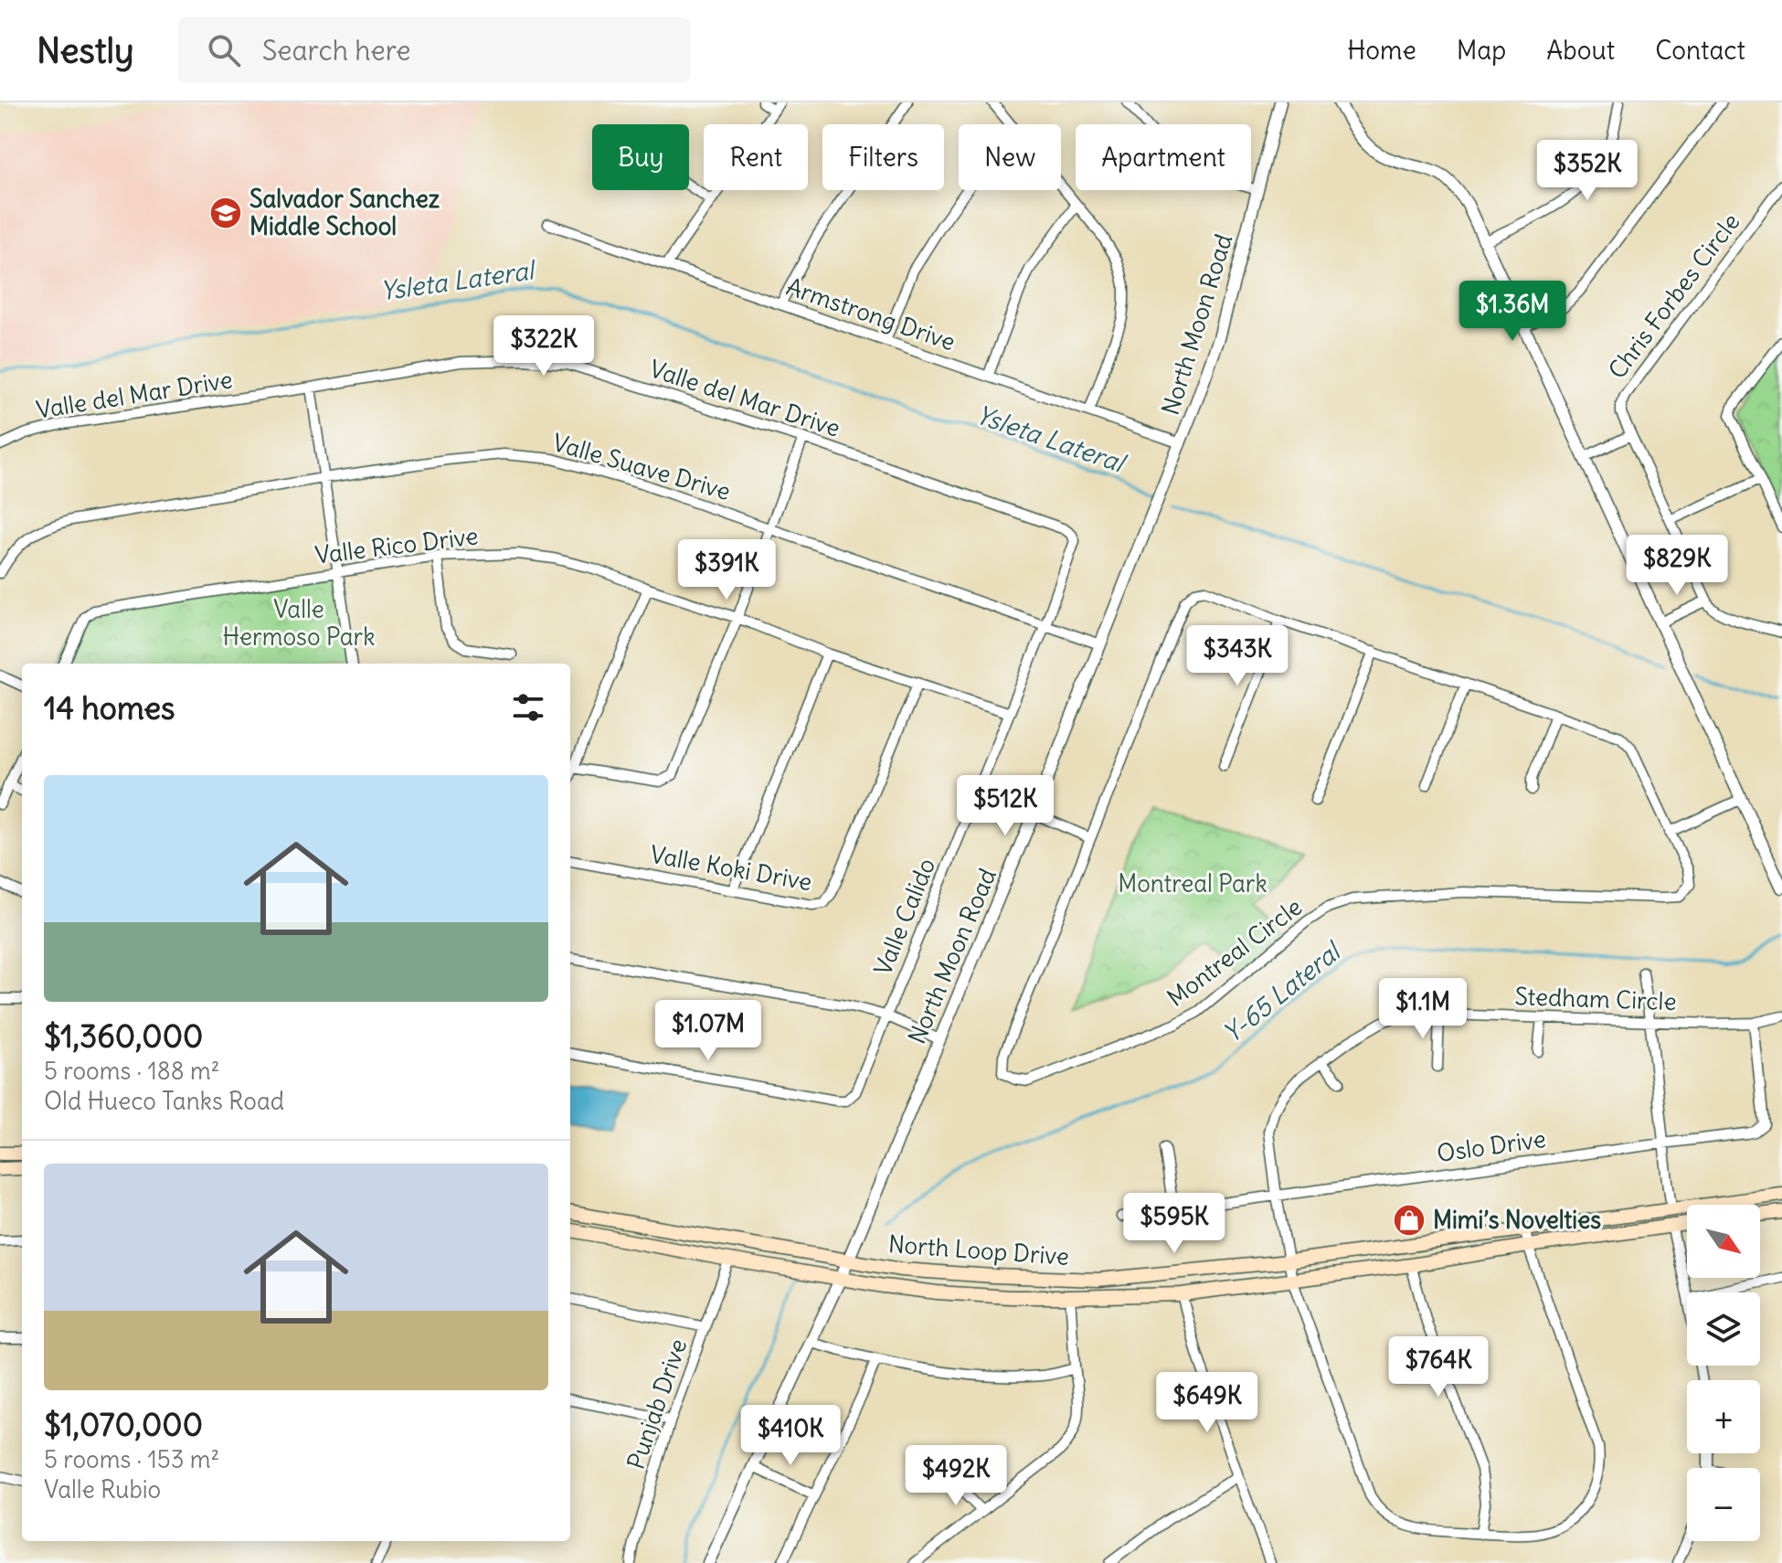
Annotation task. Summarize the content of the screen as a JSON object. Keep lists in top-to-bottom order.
{
  "streets": {
    "main road": ["North Loop Drive"],
    "street": [
      "Chris Forbes Circle",
      "Armstrong Drive",
      "North Moon Road",
      "Valle del Mar Drive",
      "Valle Suave Drive",
      "Valle Rico Drive",
      "Valle Koki Drive",
      "Valle Calido",
      "Montreal Circle",
      "Stedham Circle",
      "Oslo Drive",
      "Punjab Drive"
    ]
  },
  "crossings": [
    ["Armstrong Drive", "North Moon Road"],
    ["North Moon Road", "Valle Suave Drive"],
    ["North Moon Road", "North Loop Drive"],
    ["Valle del Mar Drive", "Valle Calido"],
    ["Valle Suave Drive", "Valle Calido"],
    ["Valle Rico Drive", "Valle Koki Drive"],
    ["Valle Rico Drive", "Valle Calido"],
    ["Stedham Circle", "Oslo Drive"],
    ["Stedham Circle", "North Loop Drive"],
    ["North Loop Drive", "Punjab Drive"]
  ],
  "water": ["Ysleta Lateral", "Y-65 Lateral"],
  "parks": ["Valle Hermoso Park", "Montreal Park"],
  "places": {
    "school or university": ["Salvador Sanchez Middle School"],
    "shop": ["Mimi’s Novelties"]
  },
  "north": "bottom right",
  "page": {
    "header": "Nestly",
    "search": "Search here",
    "nav": [
      "Home",
      "Map",
      "About",
      "Contact"
    ],
    "chip": [
      "Buy",
      "Rent",
      "Filters",
      "New",
      "Apartment"
    ],
    "price": [
      "$352K",
      "$1.36M",
      "$322K",
      "$829K",
      "$391K",
      "$343K",
      "$512K",
      "$1.1M",
      "$1.07M",
      "$595K",
      "$764K",
      "$649K",
      "$410K",
      "$492K"
    ],
    "heading": "14 homes",
    "list": [
      {
        "name": "$1,360,000",
        "note": "5 rooms · 188 m² · Old Hueco Tanks Road"
      },
      {
        "name": "$1,070,000",
        "note": "5 rooms · 153 m² · Valle Rubio"
      }
    ],
    "map_buttons": ["+", "−"]
  }
}
